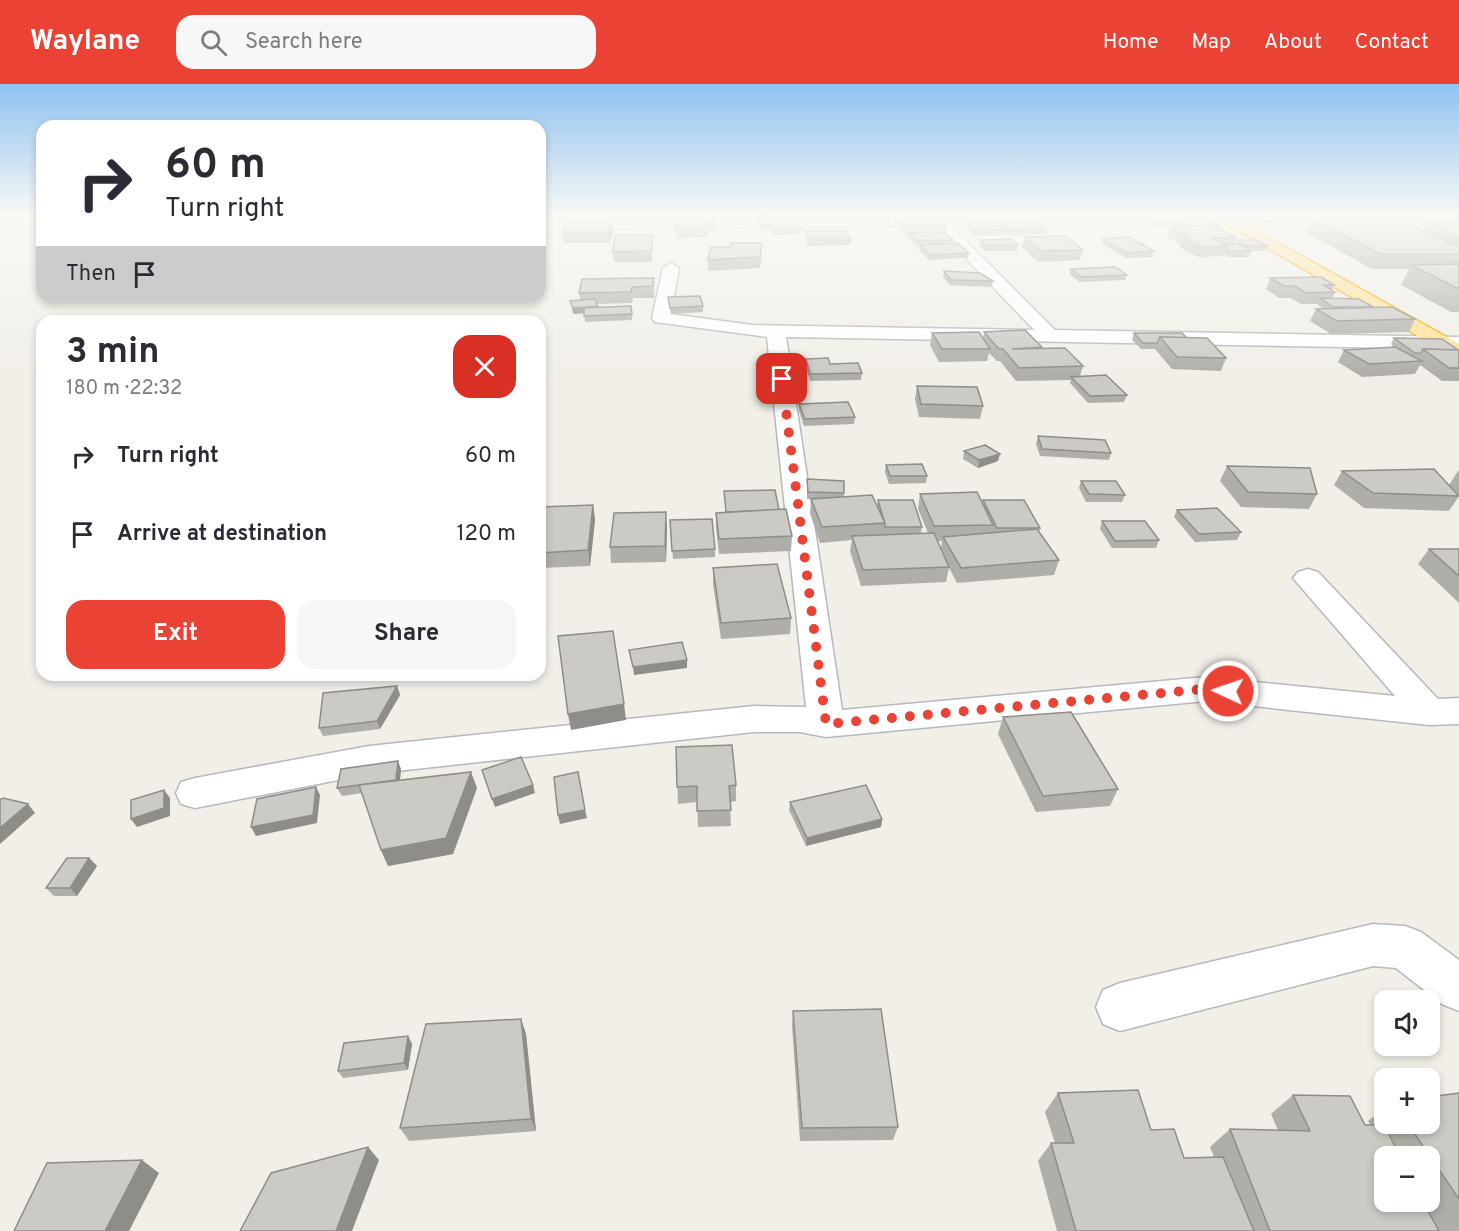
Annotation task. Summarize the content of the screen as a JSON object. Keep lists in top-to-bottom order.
{
  "page": {
    "header": "Waylane",
    "search": "Search here",
    "nav": [
      "Home",
      "Map",
      "About",
      "Contact"
    ],
    "turn": ["60 m", "Turn right"],
    "then": "Then",
    "heading": ["3 min", "180 m · 22:32"],
    "list": [
      {
        "name": "Turn right",
        "value": "60 m"
      },
      {
        "name": "Arrive at destination",
        "value": "120 m"
      }
    ],
    "buttons": ["Exit", "Share"],
    "map_buttons": ["+", "−"]
  }
}
